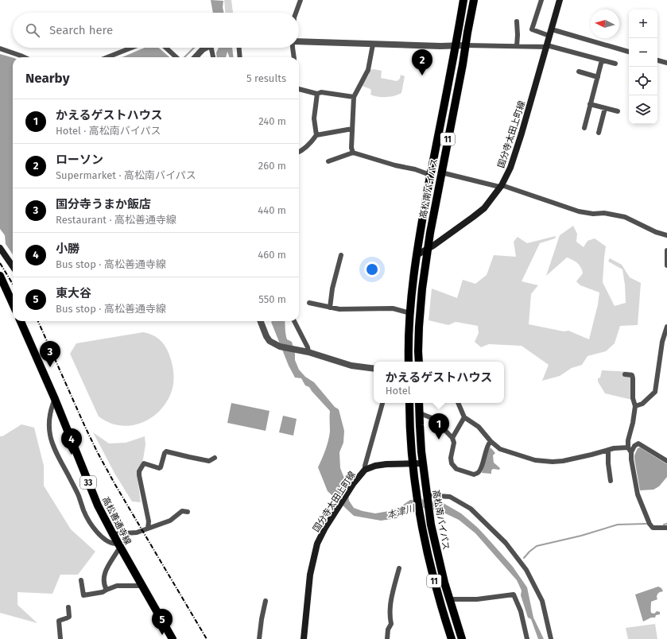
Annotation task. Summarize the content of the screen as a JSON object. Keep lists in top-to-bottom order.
{
  "streets": {
    "main road": [
      "国分寺太田上町線",
      "11",
      "高松南バイパス",
      "33",
      "高松善通寺線"
    ]
  },
  "crossings": [
    ["国分寺太田上町線", "11"],
    ["国分寺太田上町線", "高松南バイパス"]
  ],
  "water": ["本津川"],
  "north": "left",
  "page": {
    "map_buttons": ["+", "−"],
    "search": "Search here",
    "pins": [
      "2",
      "3",
      "1",
      "4",
      "5"
    ],
    "heading": ["Nearby", "5 results"],
    "list": [
      {
        "mark": "1",
        "name": "かえるゲストハウス",
        "note": "Hotel · 高松南バイパス",
        "value": "240 m"
      },
      {
        "mark": "2",
        "name": "ローソン",
        "note": "Supermarket · 高松南バイパス",
        "value": "260 m"
      },
      {
        "mark": "3",
        "name": "国分寺うまか飯店",
        "note": "Restaurant · 高松善通寺線",
        "value": "440 m"
      },
      {
        "mark": "4",
        "name": "小勝",
        "note": "Bus stop · 高松善通寺線",
        "value": "460 m"
      },
      {
        "mark": "5",
        "name": "東大谷",
        "note": "Bus stop · 高松善通寺線",
        "value": "550 m"
      }
    ],
    "popup": ["かえるゲストハウス", "Hotel"]
  }
}
